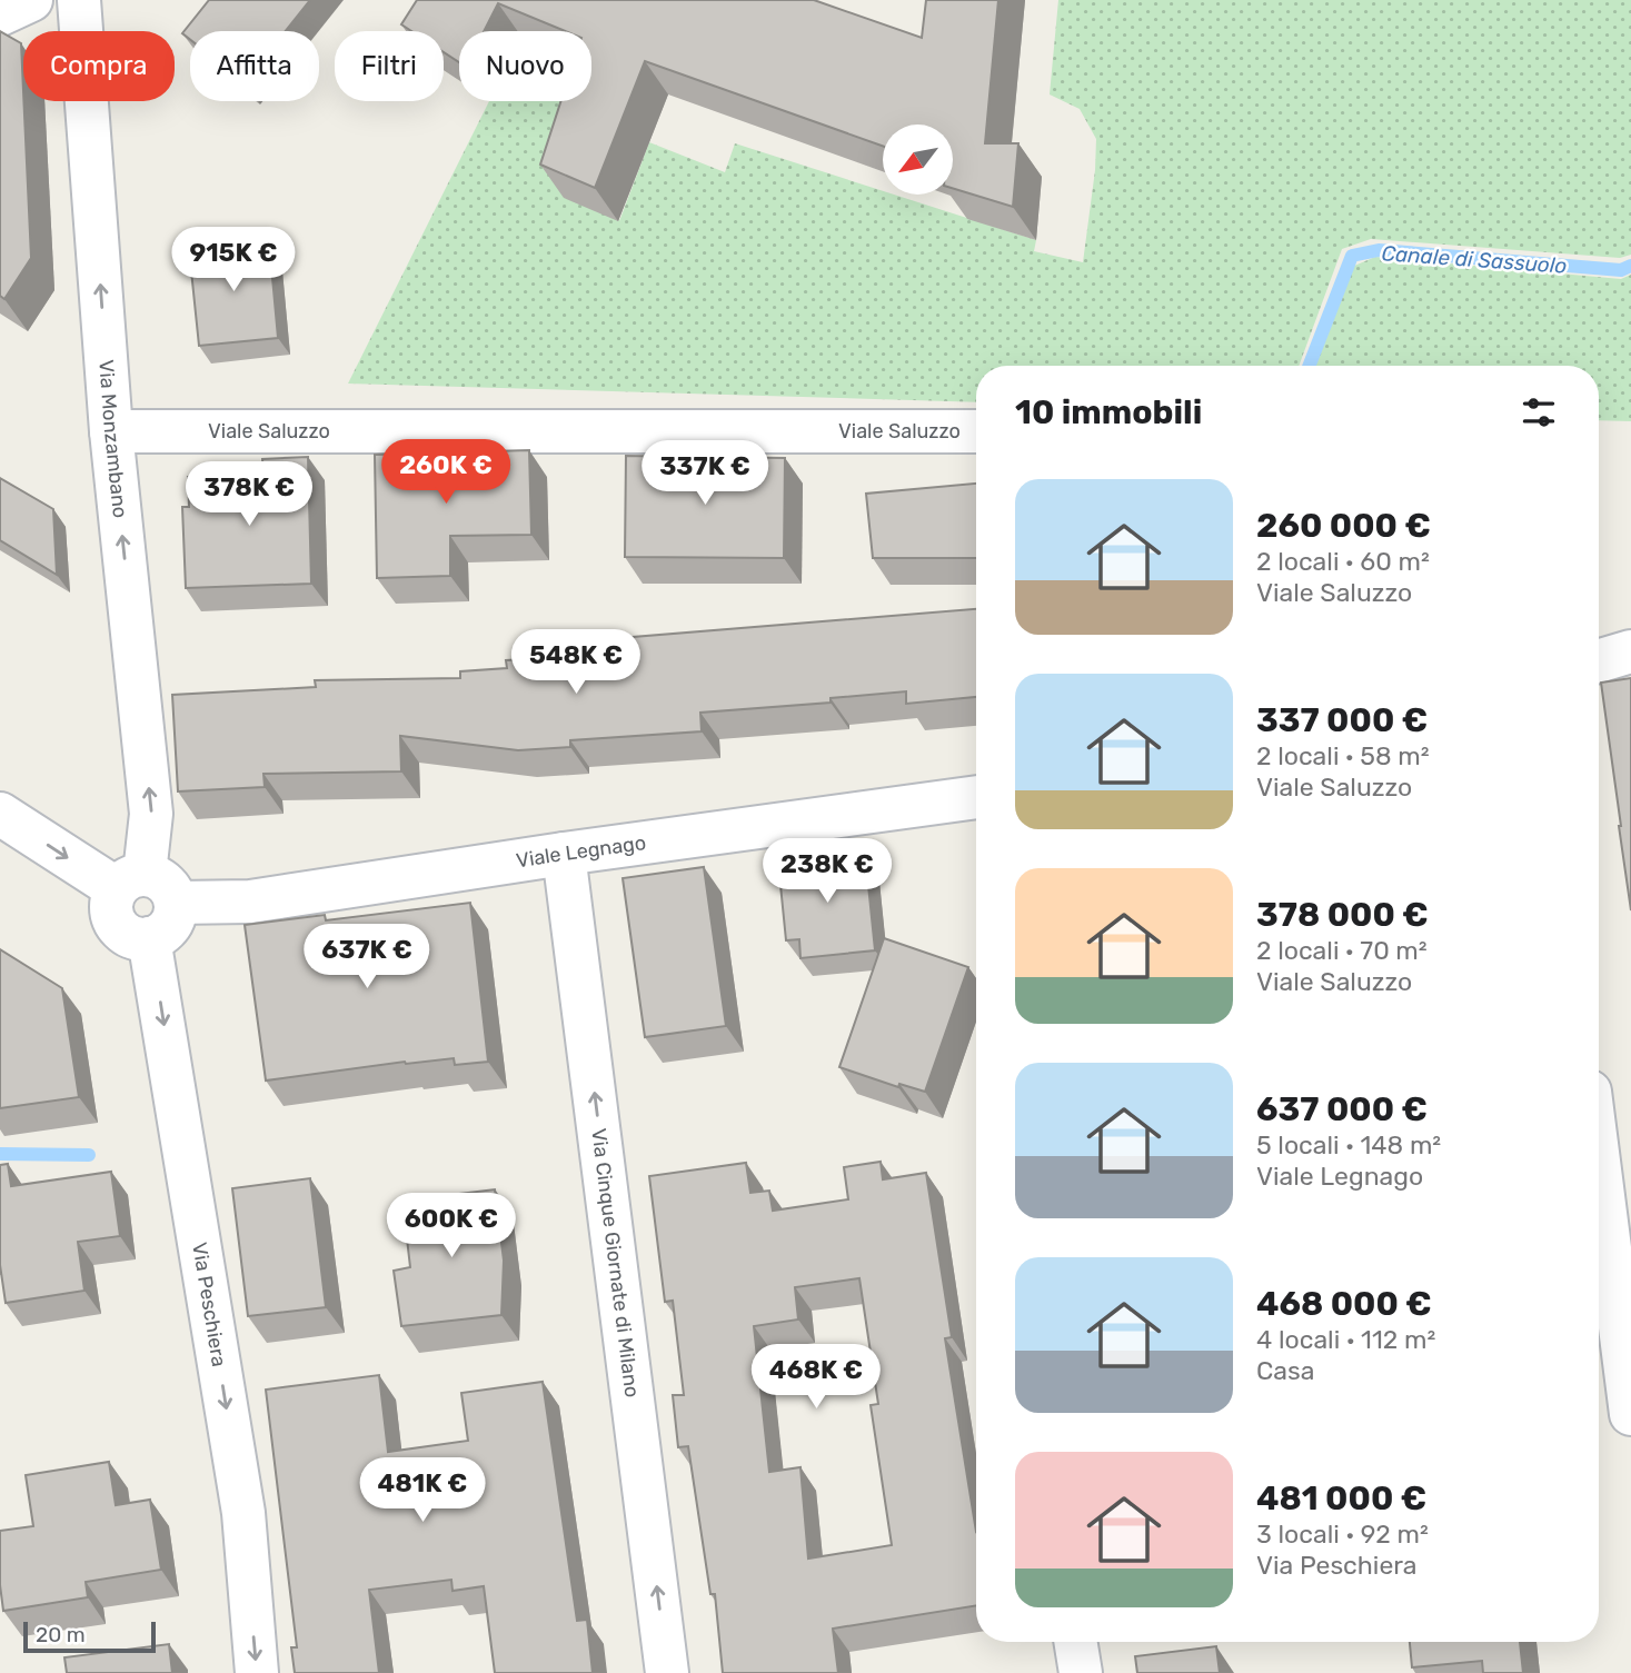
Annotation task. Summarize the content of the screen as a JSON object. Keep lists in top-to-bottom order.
{
  "streets": {
    "street": [
      "Viale Saluzzo",
      "Via Monzambano",
      "Viale Legnago",
      "Via Cinque Giornate di Milano",
      "Via Peschiera"
    ]
  },
  "crossings": [
    ["Viale Saluzzo", "Via Monzambano"],
    ["Via Monzambano", "Viale Legnago"],
    ["Via Monzambano", "Via Peschiera"],
    ["Viale Legnago", "Via Cinque Giornate di Milano"],
    ["Viale Legnago", "Via Peschiera"]
  ],
  "one_way": ["Via Monzambano", "Via Cinque Giornate di Milano", "Via Peschiera"],
  "water": ["Canale di Sassuolo"],
  "scale_bar": "20 m",
  "north": "bottom left",
  "page": {
    "chip": [
      "Compra",
      "Affitta",
      "Filtri",
      "Nuovo"
    ],
    "price": [
      "915K €",
      "260K €",
      "337K €",
      "378K €",
      "548K €",
      "238K €",
      "637K €",
      "600K €",
      "468K €",
      "481K €"
    ],
    "heading": "10 immobili",
    "list": [
      {
        "name": "260 000 €",
        "note": "2 locali · 60 m² · Viale Saluzzo"
      },
      {
        "name": "337 000 €",
        "note": "2 locali · 58 m² · Viale Saluzzo"
      },
      {
        "name": "378 000 €",
        "note": "2 locali · 70 m² · Viale Saluzzo"
      },
      {
        "name": "637 000 €",
        "note": "5 locali · 148 m² · Viale Legnago"
      },
      {
        "name": "468 000 €",
        "note": "4 locali · 112 m² · Casa"
      },
      {
        "name": "481 000 €",
        "note": "3 locali · 92 m² · Via Peschiera"
      }
    ],
    "scale": "20 m"
  }
}
